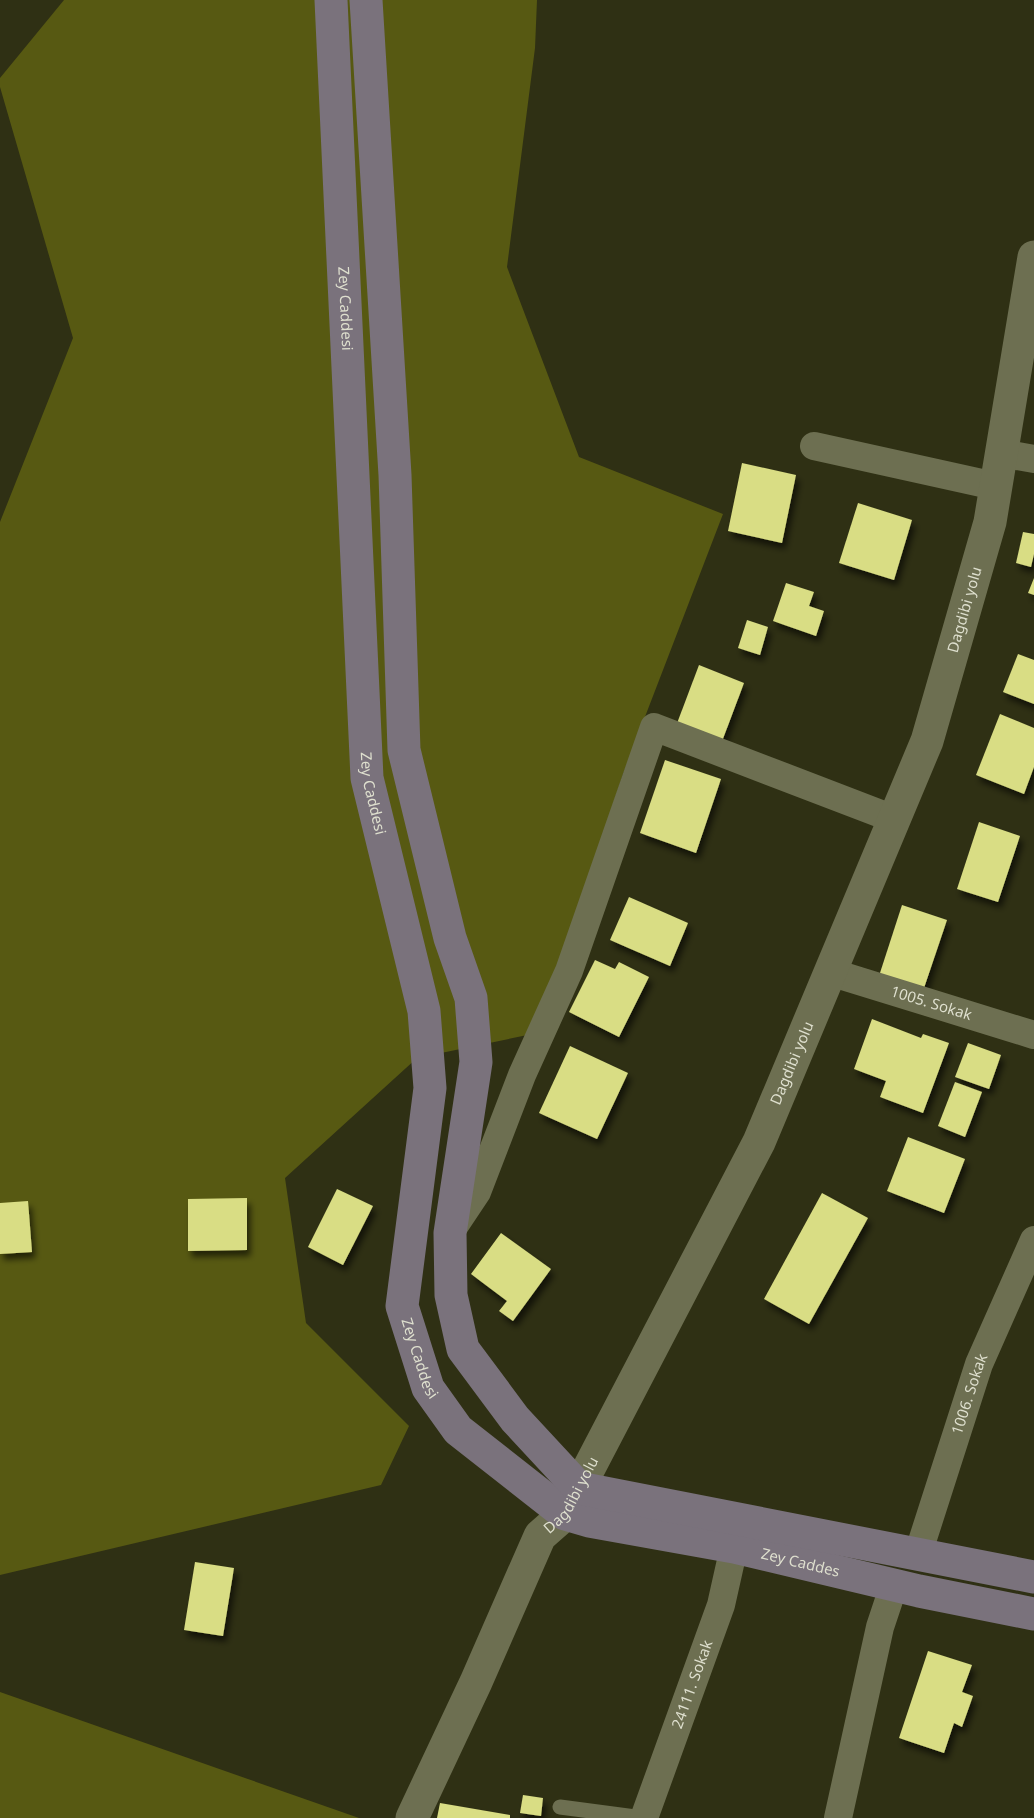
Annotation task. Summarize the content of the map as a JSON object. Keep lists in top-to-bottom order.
{
  "streets": {
    "main road": ["Zey Caddesi", "Zey Caddes"],
    "street": [
      "Dagdibi yolu",
      "1005. Sokak",
      "1006. Sokak",
      "24111. Sokak"
    ]
  },
  "crossings": [
    ["Zey Caddesi", "Dagdibi yolu"],
    ["Zey Caddesi", "Zey Caddes"],
    ["Dagdibi yolu", "1005. Sokak"],
    ["Dagdibi yolu", "Zey Caddes"],
    ["1006. Sokak", "Zey Caddes"],
    ["Zey Caddes", "24111. Sokak"]
  ]
}
